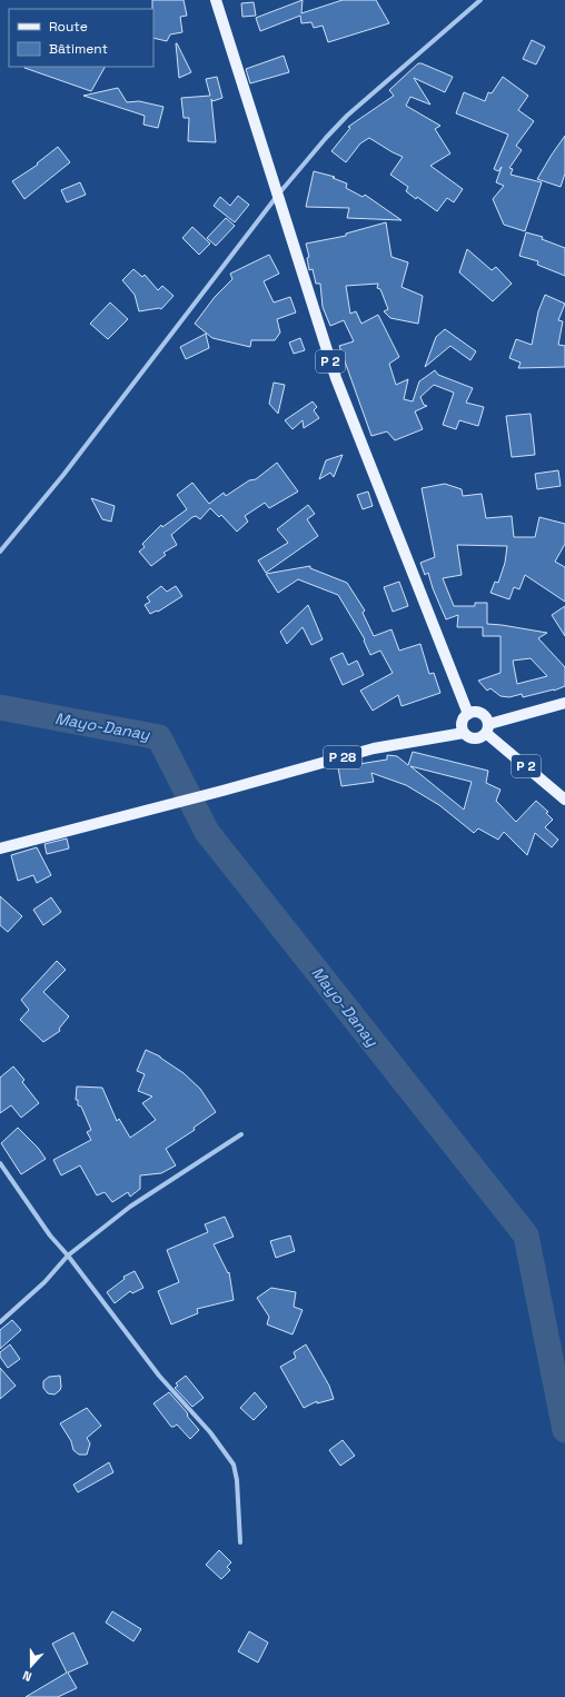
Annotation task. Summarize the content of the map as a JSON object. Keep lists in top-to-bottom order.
{
  "streets": {
    "main road": ["P 2", "P 28"]
  },
  "crossings": [
    ["P 2", "P 28"]
  ],
  "water": ["Mayo-Danay"],
  "legend": ["Route", "Bâtiment"],
  "north": "bottom"
}
